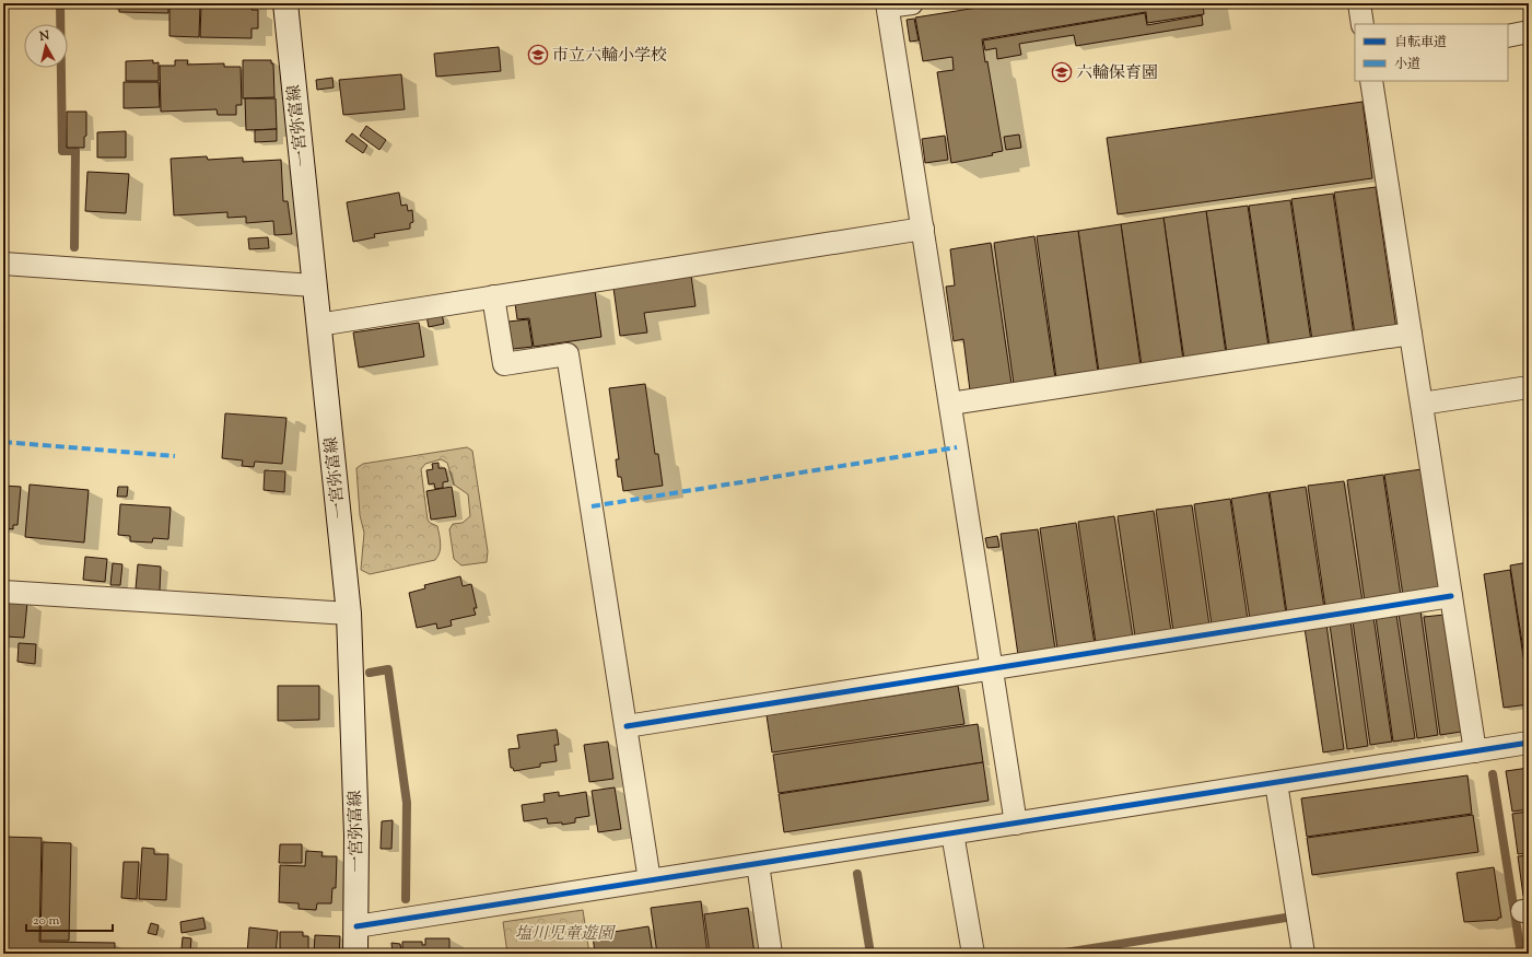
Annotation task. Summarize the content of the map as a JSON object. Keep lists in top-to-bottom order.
{
  "streets": {
    "main road": ["一宮弥富線"]
  },
  "parks": ["塩川児童遊園"],
  "places": {
    "school or university": ["市立六輪小学校", "六輪保育園"]
  },
  "legend": ["自転車道", "小道"],
  "scale_bar": "20 m",
  "north": "top"
}
